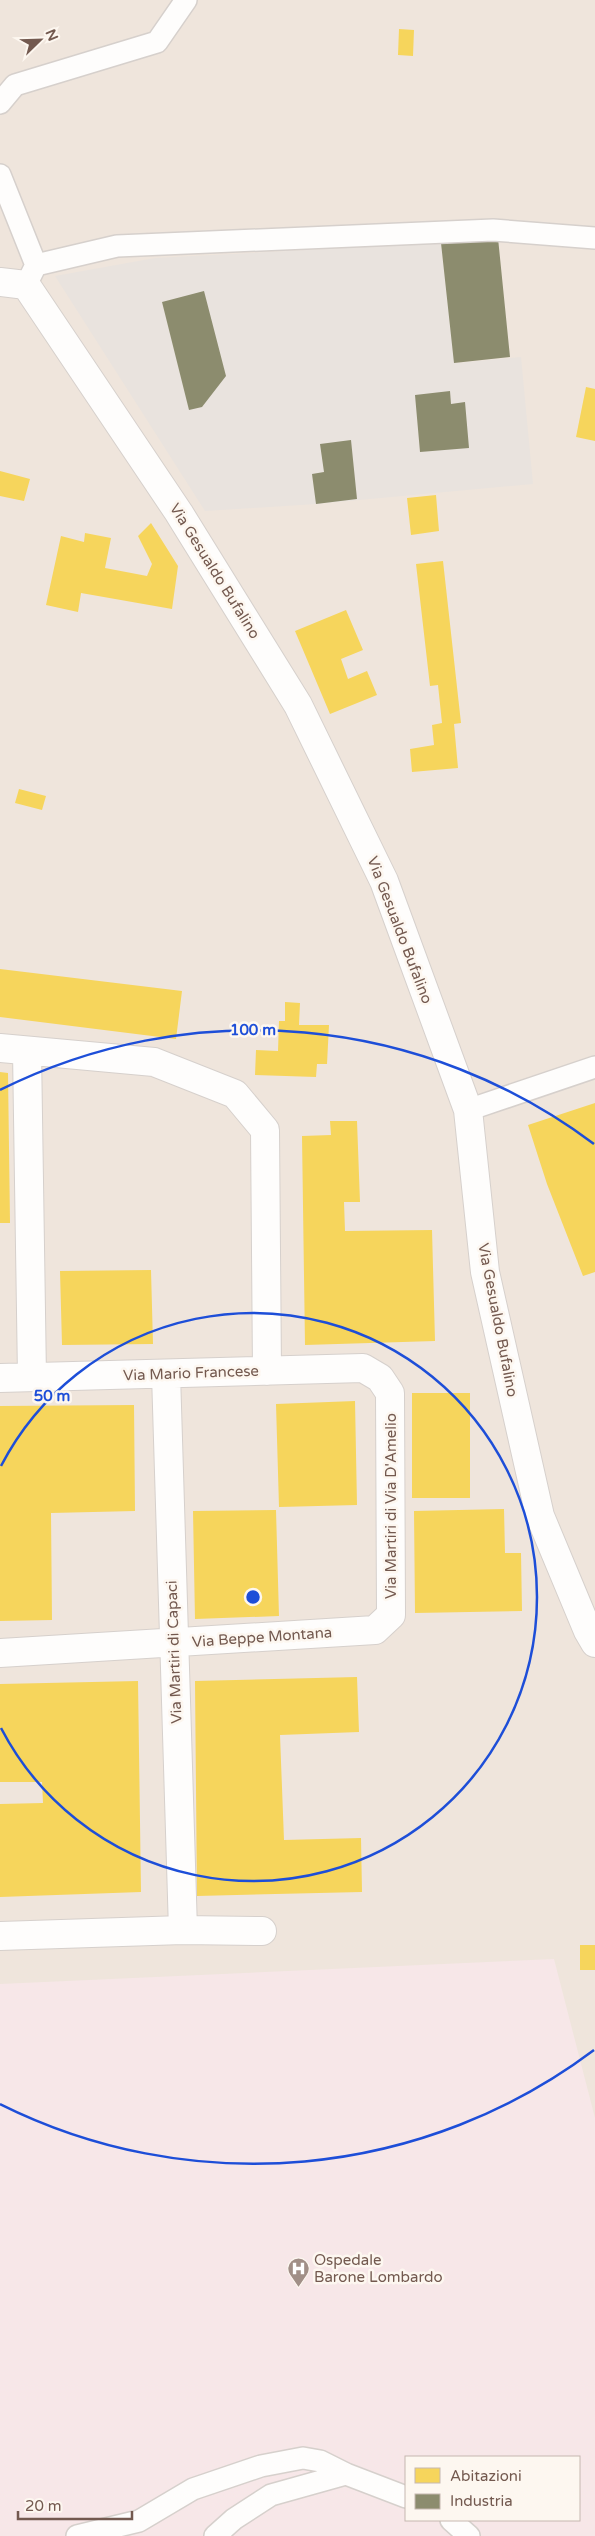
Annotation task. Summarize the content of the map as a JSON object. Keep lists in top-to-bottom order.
{
  "streets": {
    "street": [
      "Via Gesualdo Bufalino",
      "Via Mario Francese",
      "Via Martiri di Via D'Amelio",
      "Via Beppe Montana",
      "Via Martiri di Capaci"
    ]
  },
  "crossings": [
    ["Via Mario Francese", "Via Martiri di Via D'Amelio"],
    ["Via Mario Francese", "Via Martiri di Capaci"],
    ["Via Martiri di Via D'Amelio", "Via Beppe Montana"],
    ["Via Beppe Montana", "Via Martiri di Capaci"]
  ],
  "places": {
    "hospital": ["Ospedale Barone Lombardo"]
  },
  "legend": ["Abitazioni", "Industria"],
  "scale_bar": "20 m",
  "north": "top right",
  "rings": ["100 m", "50 m"]
}
